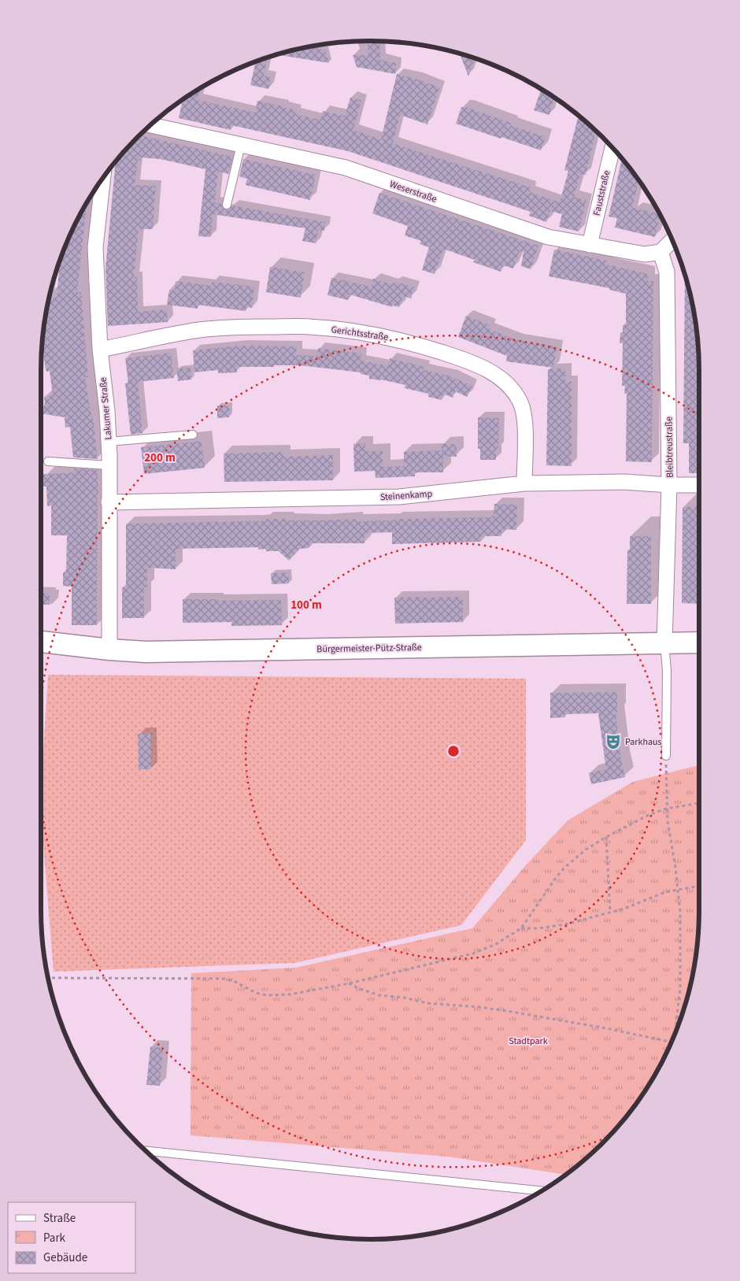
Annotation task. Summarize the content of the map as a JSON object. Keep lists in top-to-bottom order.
{
  "streets": {
    "main road": ["Bürgermeister-Pütz-Straße"],
    "street": [
      "Weserstraße",
      "Fauststraße",
      "Gerichtsstraße",
      "Lakumer Straße",
      "Bleibtreustraße",
      "Steinenkamp"
    ]
  },
  "crossings": [
    ["Weserstraße", "Fauststraße"],
    ["Weserstraße", "Bleibtreustraße"],
    ["Gerichtsstraße", "Lakumer Straße"],
    ["Gerichtsstraße", "Steinenkamp"],
    ["Lakumer Straße", "Steinenkamp"],
    ["Lakumer Straße", "Bürgermeister-Pütz-Straße"],
    ["Bleibtreustraße", "Steinenkamp"],
    ["Bleibtreustraße", "Bürgermeister-Pütz-Straße"]
  ],
  "parks": ["Stadtpark"],
  "places": {
    "theatre": ["Parkhaus"]
  },
  "legend": ["Straße", "Park", "Gebäude"],
  "rings": ["200 m", "100 m"]
}
